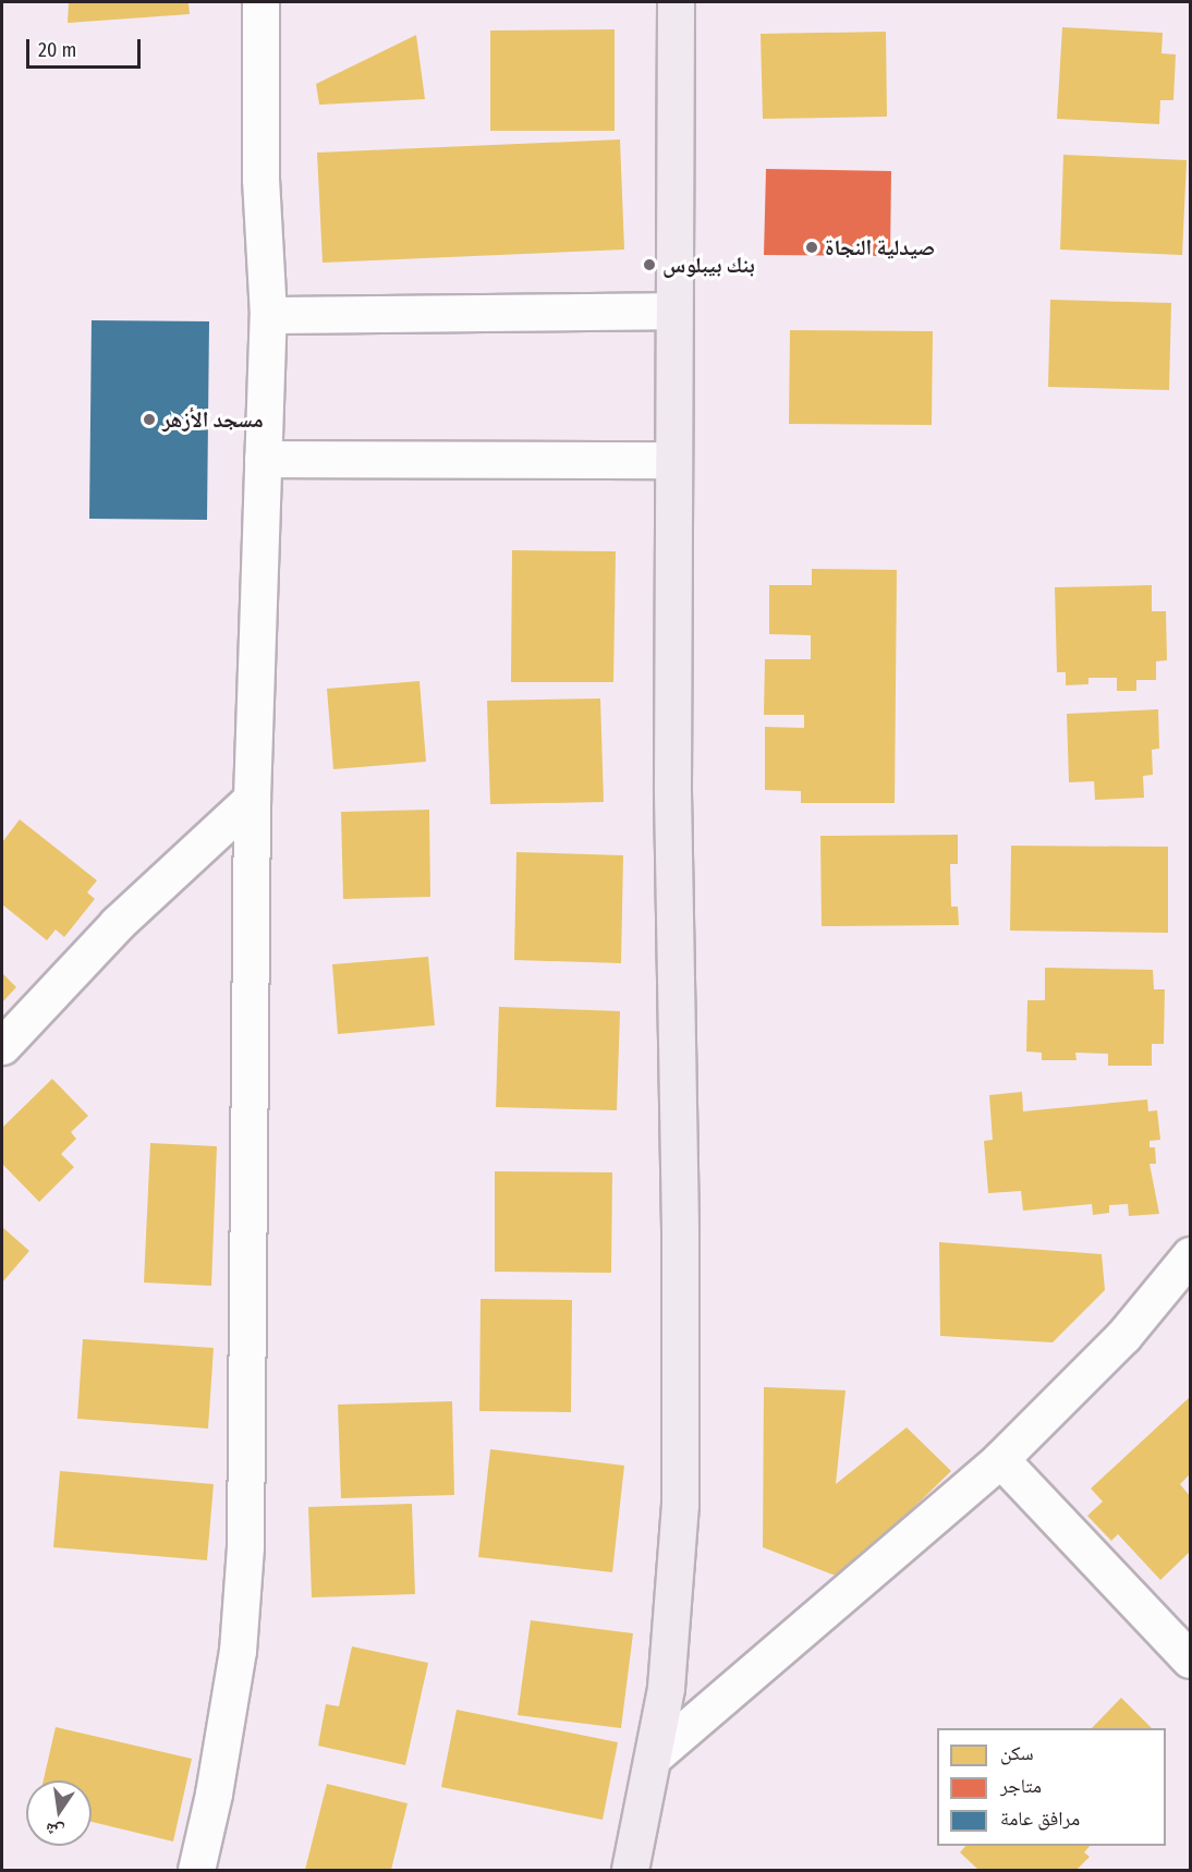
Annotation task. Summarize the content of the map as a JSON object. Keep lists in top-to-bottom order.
{
  "places": ["صيدلية النجاة", "بنك بيبلوس", "مسجد الأزهر"],
  "legend": ["سكن", "متاجر", "مرافق عامة"],
  "scale_bar": "20 m",
  "north": "bottom"
}
